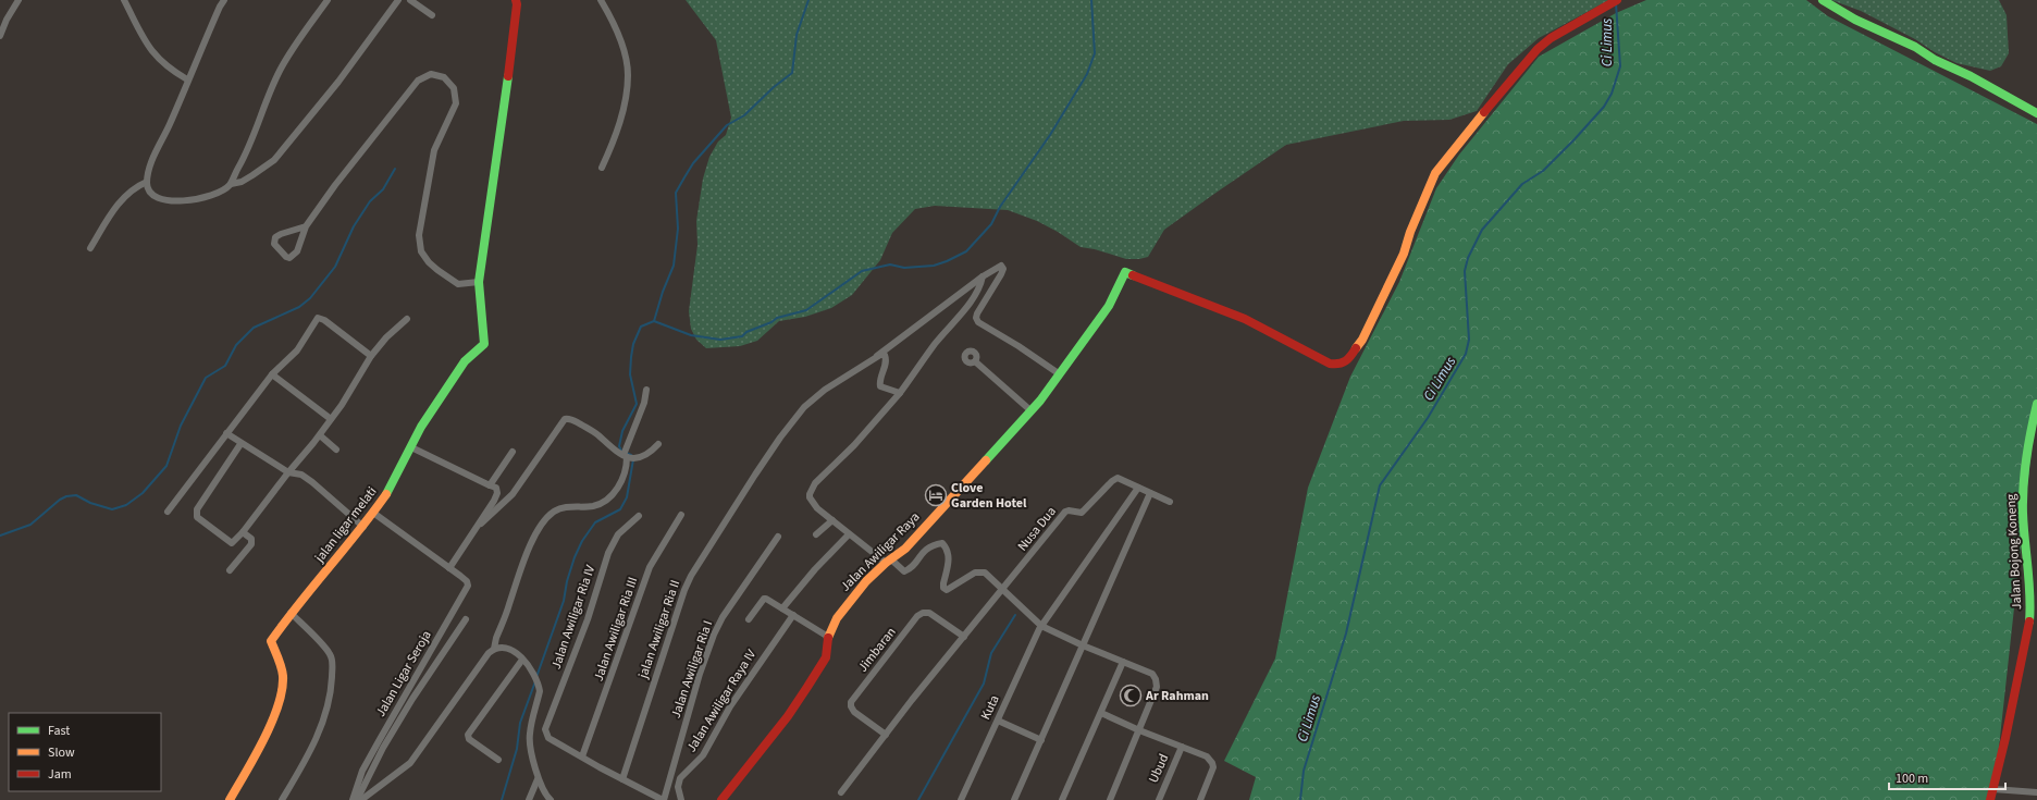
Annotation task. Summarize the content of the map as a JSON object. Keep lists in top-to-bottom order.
{
  "streets": {
    "street": [
      "jalan ligar melati",
      "Nusa Dua",
      "Jalan Awiligar Raya",
      "Jalan Bojong Koneng",
      "Jalan Awiligar Ria IV",
      "Jalan Awiligar Ria III",
      "jalan Awiligar Ria II",
      "Jimbaran",
      "Jalan Awiligar Ria I",
      "Jalan Ligar Seroja",
      "Jalan Awiligar Raya IV",
      "Kuta",
      "Ubud"
    ]
  },
  "crossings": [
    ["Jalan Awiligar Raya", "jalan Awiligar Ria II"],
    ["Jalan Awiligar Ria IV", "Jalan Awiligar Ria III"]
  ],
  "water": ["Ci Limus"],
  "places": {
    "hotel": ["Clove Garden Hotel"],
    "mosque": ["Ar Rahman"]
  },
  "legend": ["Fast", "Slow", "Jam"],
  "scale_bar": "100 m"
}
